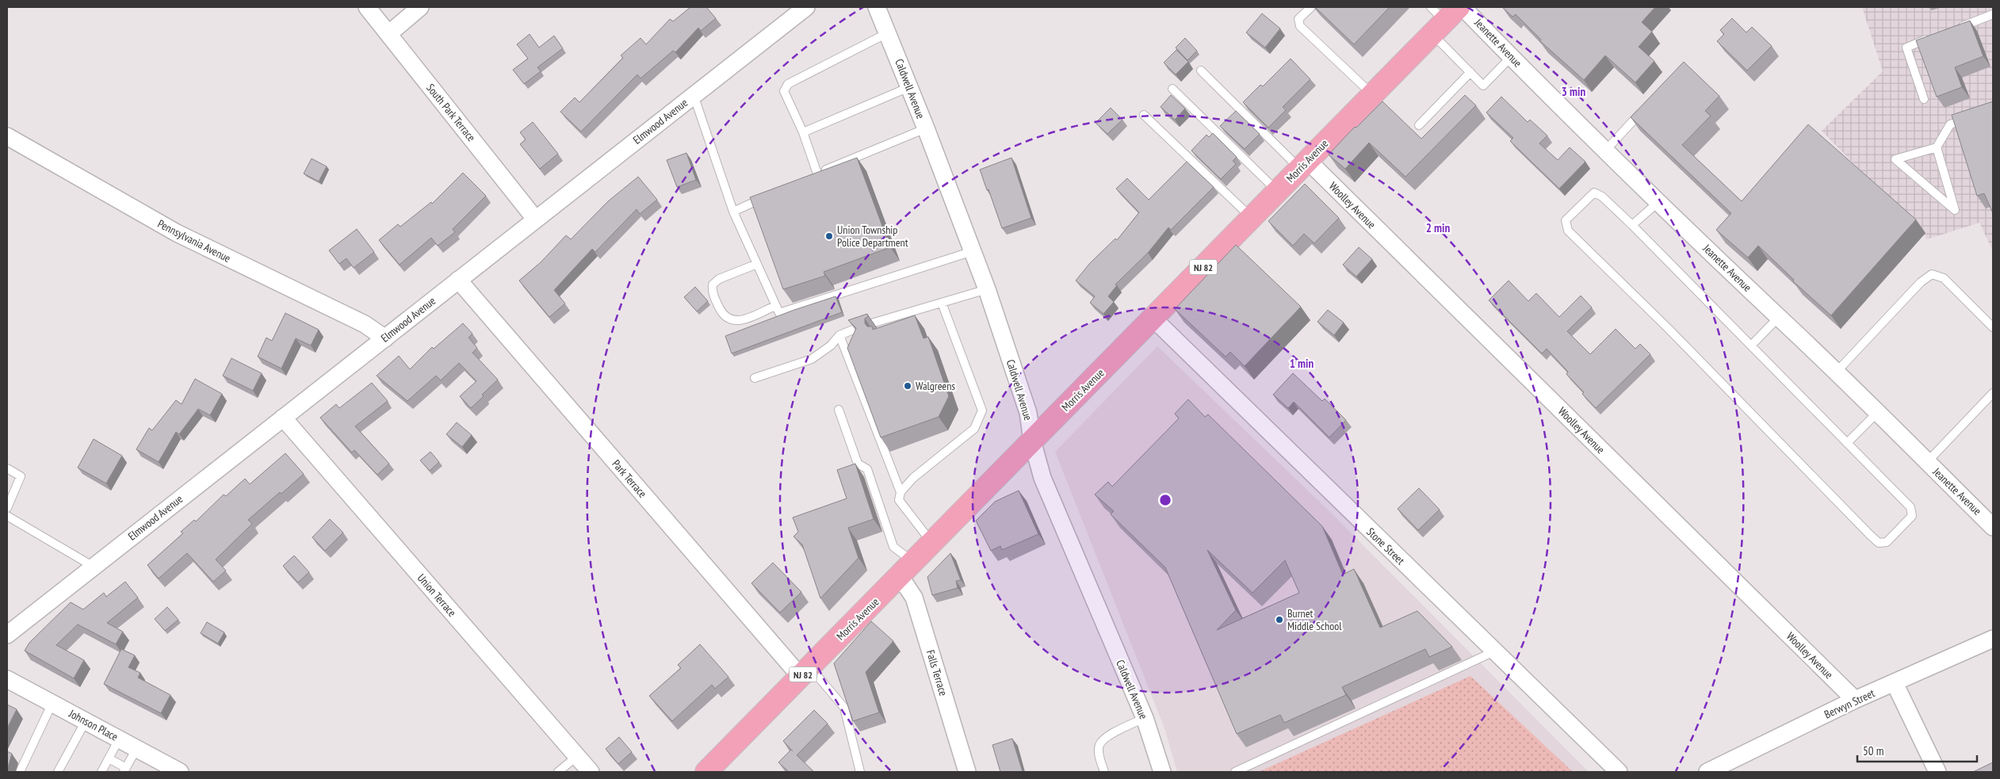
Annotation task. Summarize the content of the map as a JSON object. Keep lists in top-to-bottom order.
{
  "streets": {
    "main road": ["Morris Avenue", "NJ 82"],
    "street": [
      "Jeanette Avenue",
      "Caldwell Avenue",
      "South Park Terrace",
      "Elmwood Avenue",
      "Woolley Avenue",
      "Pennsylvania Avenue",
      "Park Terrace",
      "Stone Street",
      "Union Terrace",
      "Falls Terrace",
      "Berwyn Street",
      "Johnson Place"
    ]
  },
  "crossings": [
    ["Caldwell Avenue", "Morris Avenue"],
    ["South Park Terrace", "Elmwood Avenue"],
    ["Elmwood Avenue", "Pennsylvania Avenue"],
    ["Elmwood Avenue", "Park Terrace"],
    ["Elmwood Avenue", "Union Terrace"],
    ["Morris Avenue", "Woolley Avenue"],
    ["Morris Avenue", "Park Terrace"],
    ["Morris Avenue", "Stone Street"],
    ["Morris Avenue", "Falls Terrace"],
    ["Woolley Avenue", "Berwyn Street"]
  ],
  "places": ["Union Township Police Department", "Walgreens", "Burnet Middle School"],
  "scale_bar": "50 m",
  "rings": ["3 min", "2 min", "1 min"]
}
